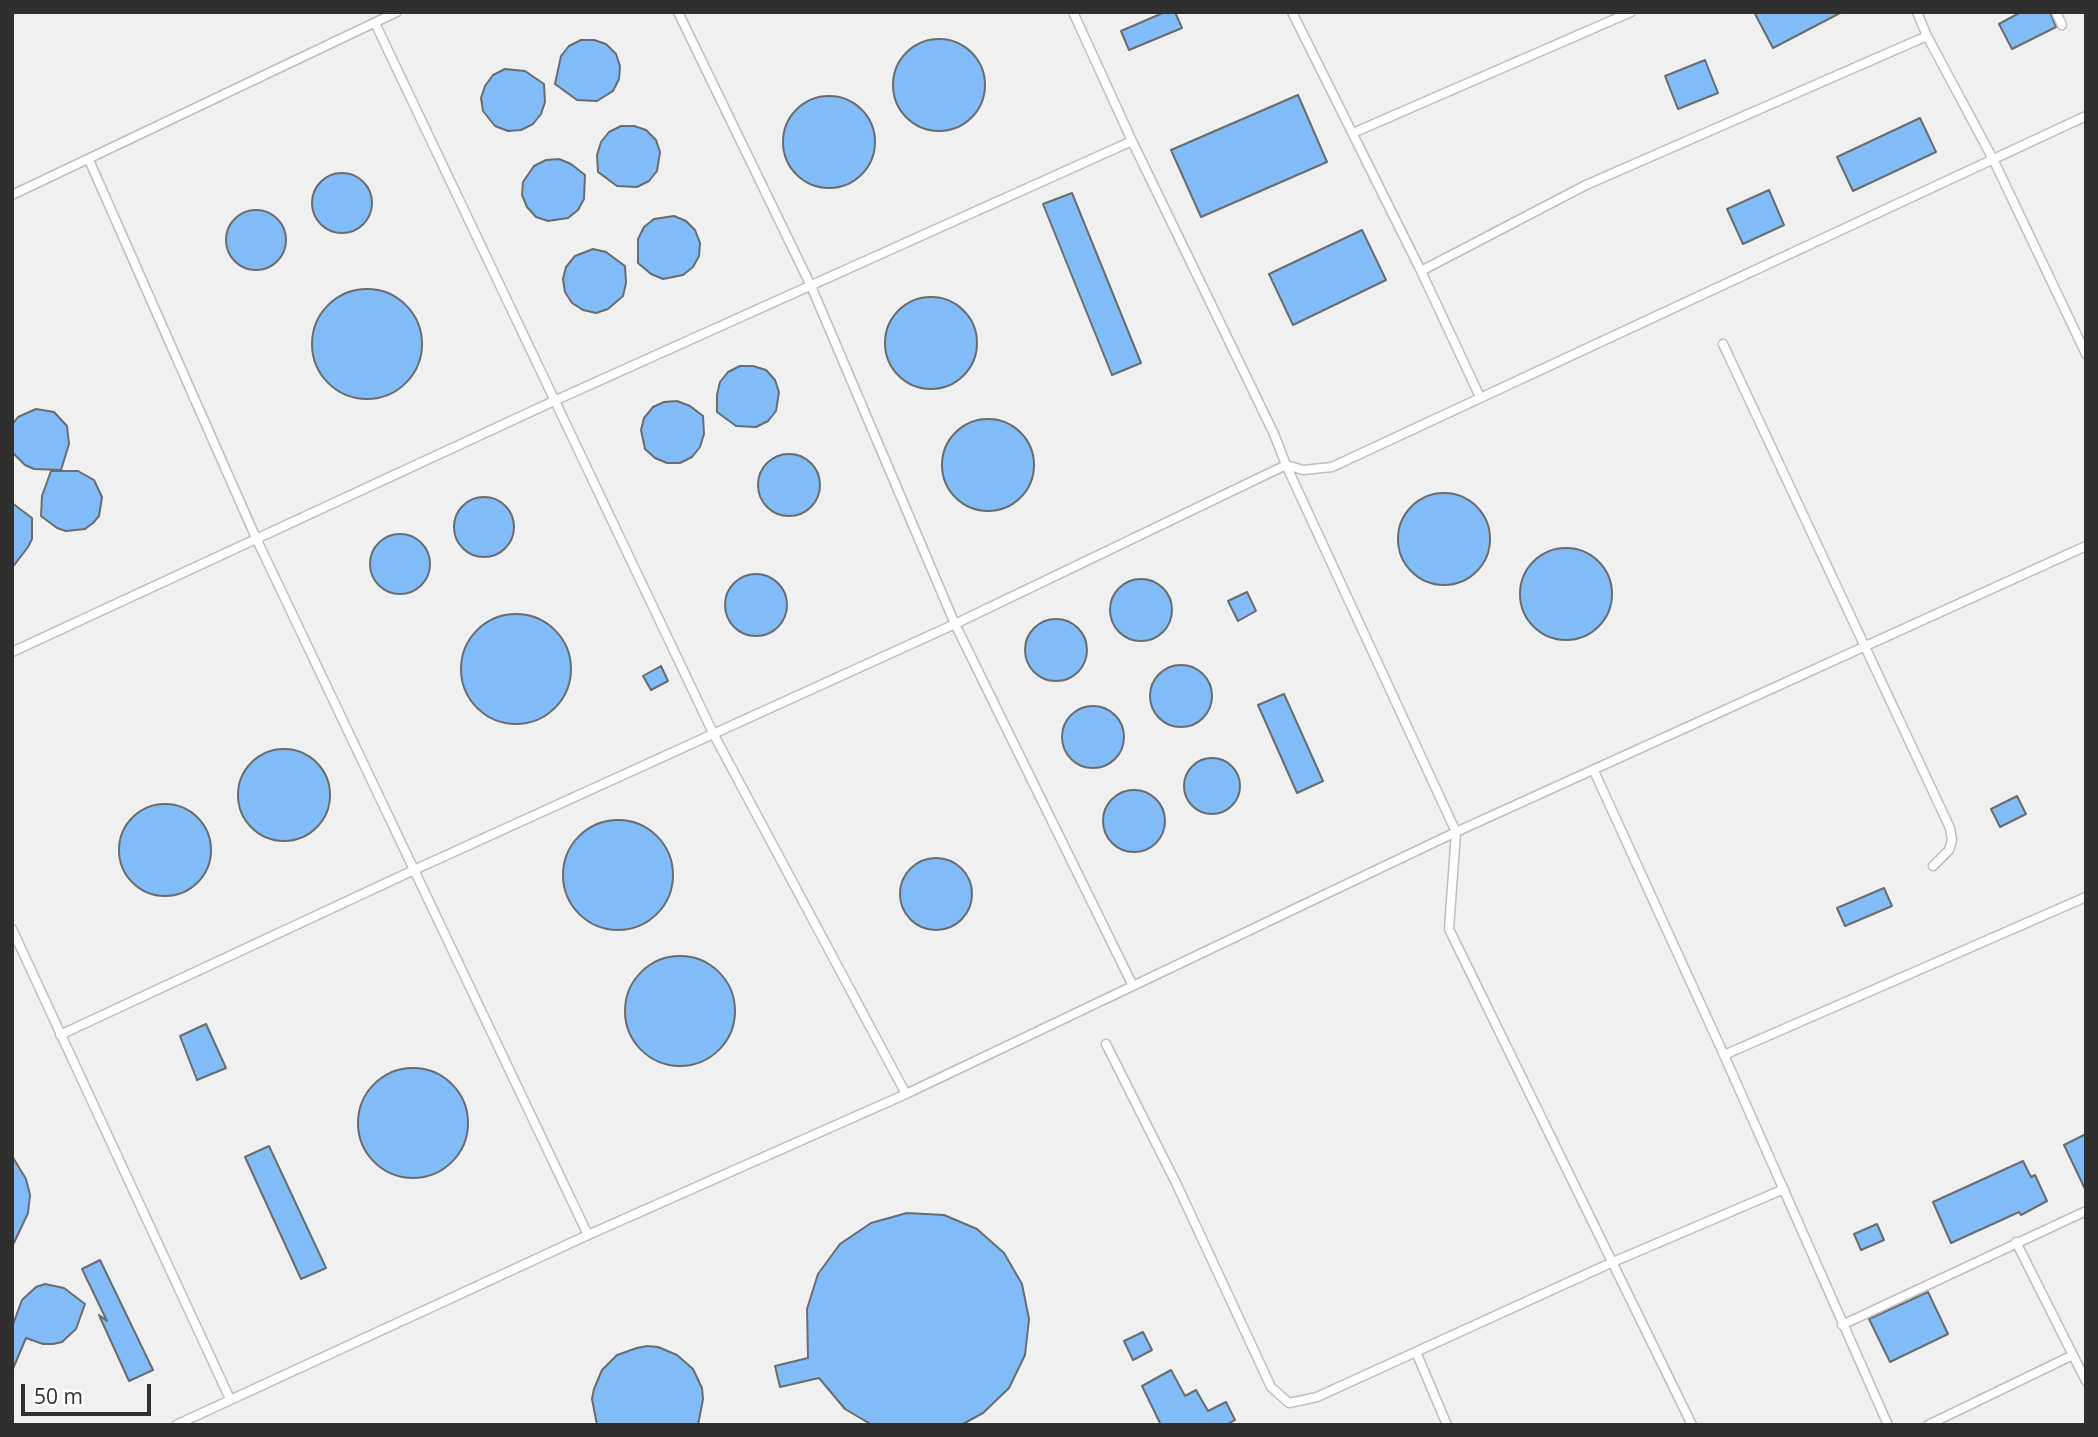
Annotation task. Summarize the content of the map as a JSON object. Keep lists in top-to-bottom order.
{
  "scale_bar": "50 m"
}
